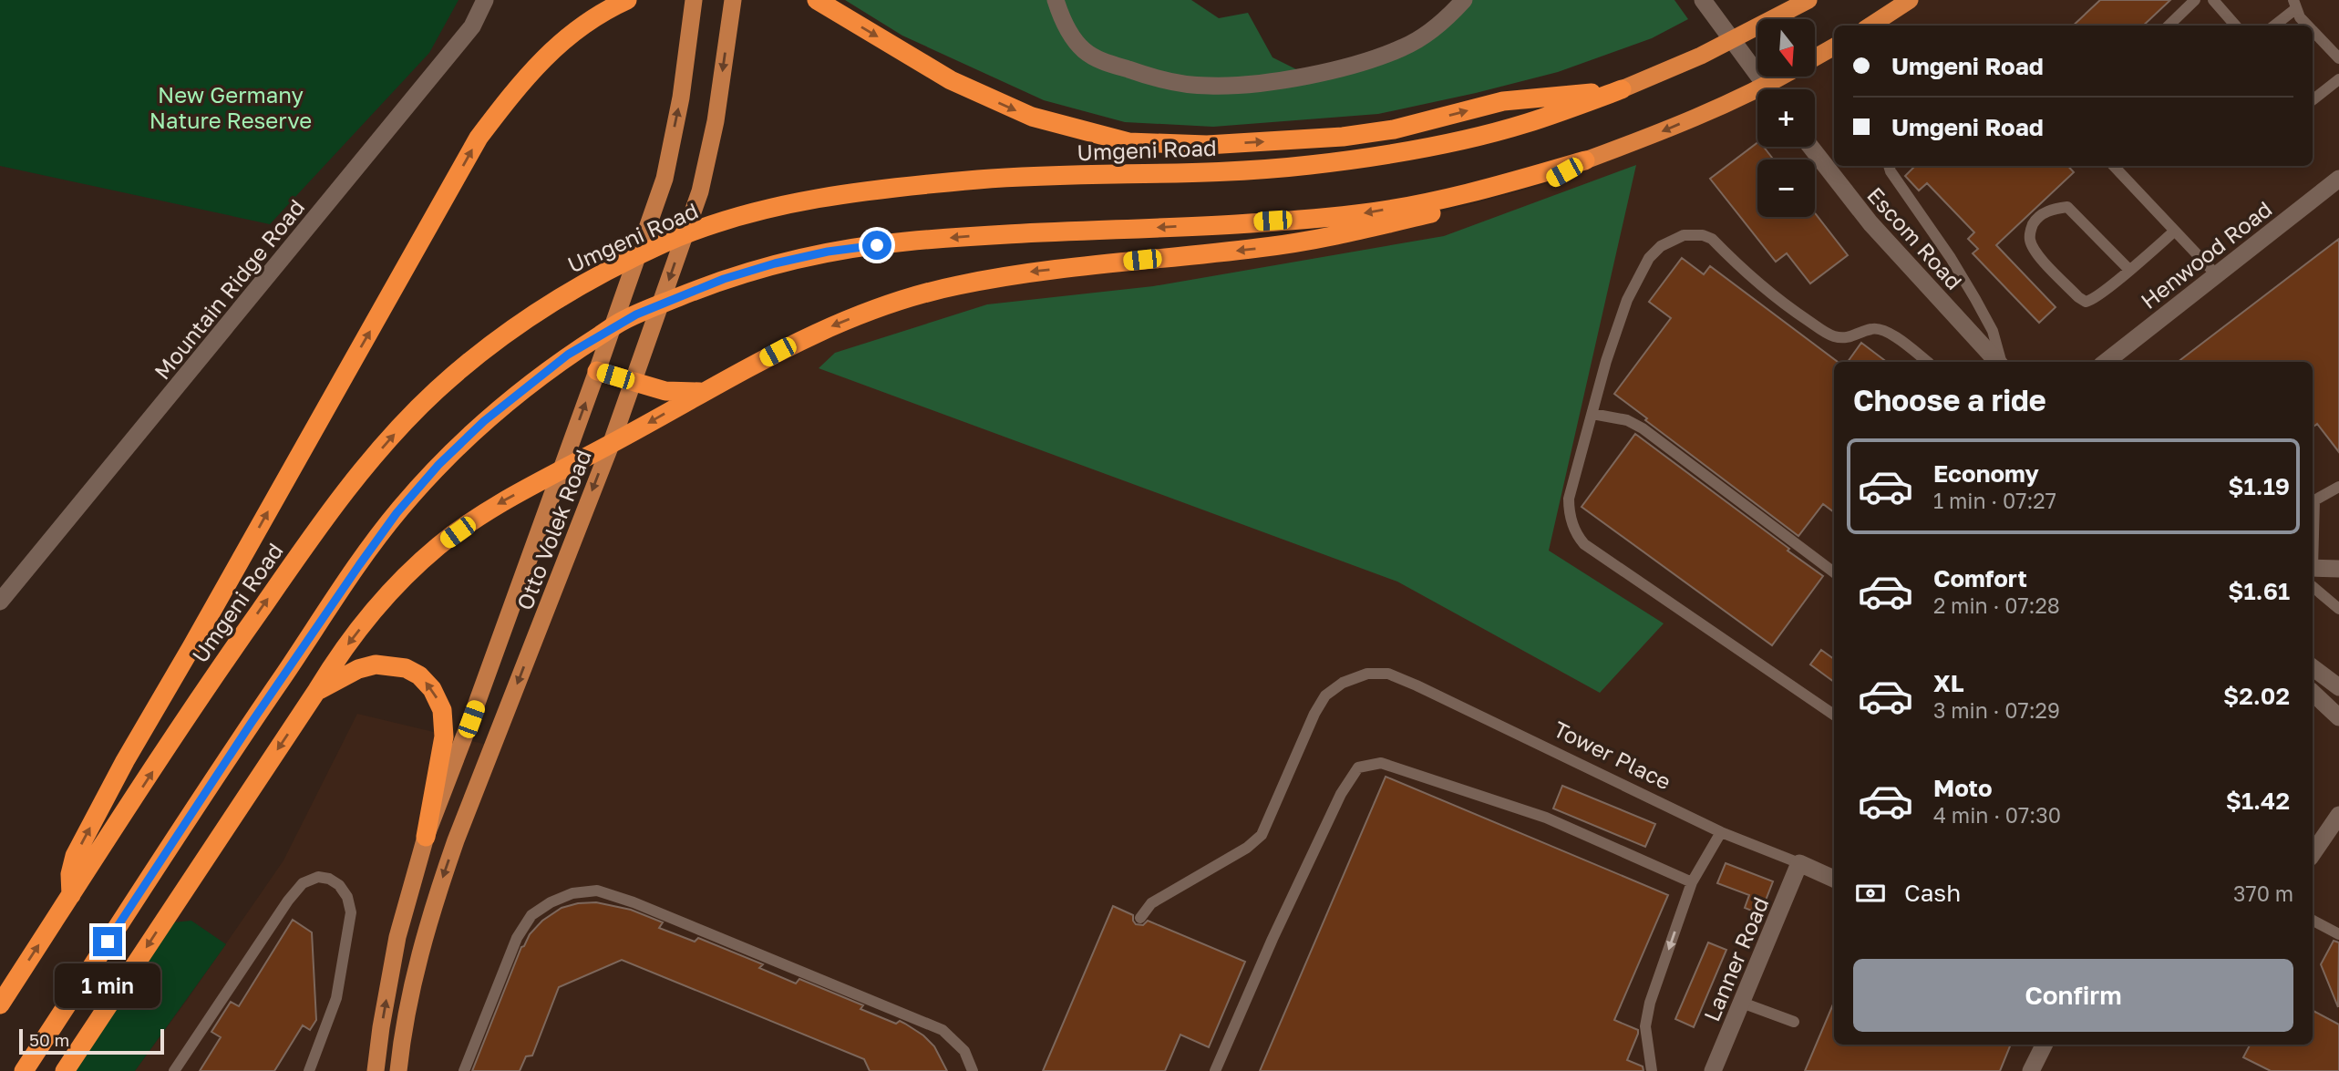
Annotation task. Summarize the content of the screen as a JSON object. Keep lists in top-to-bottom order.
{
  "streets": {
    "highway": ["Umgeni Road"],
    "main road": ["Otto Volek Road"],
    "street": [
      "Escom Road",
      "Henwood Road",
      "Mountain Ridge Road",
      "Tower Place",
      "Lanner Road"
    ]
  },
  "crossings": [
    ["Tower Place", "Lanner Road"]
  ],
  "parks": ["New Germany Nature Reserve"],
  "scale_bar": "50 m",
  "north": "bottom",
  "page": {
    "map_buttons": ["+", "−"],
    "banner": ["Umgeni Road", "Umgeni Road"],
    "heading": "Choose a ride",
    "list": [
      {
        "name": "Economy",
        "note": "1 min · 07:27",
        "value": "$1.19"
      },
      {
        "name": "Comfort",
        "note": "2 min · 07:28",
        "value": "$1.61"
      },
      {
        "name": "XL",
        "note": "3 min · 07:29",
        "value": "$2.02"
      },
      {
        "name": "Moto",
        "note": "4 min · 07:30",
        "value": "$1.42"
      }
    ],
    "pay": ["Cash", "370 m"],
    "buttons": "Confirm",
    "bubble": "1 min",
    "scale": "50 m"
  }
}
